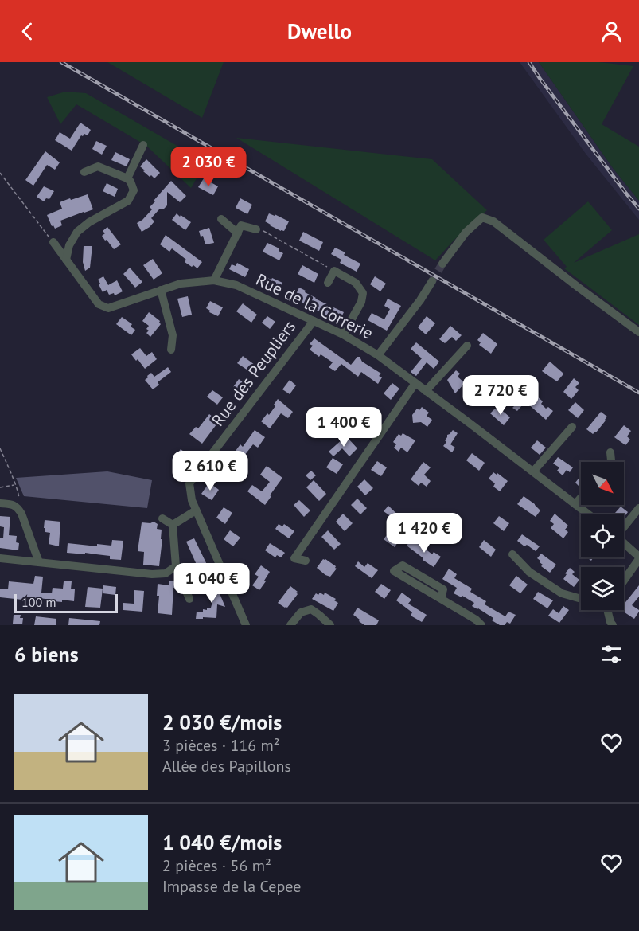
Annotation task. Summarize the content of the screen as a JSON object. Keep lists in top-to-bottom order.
{
  "streets": {
    "street": ["Rue de la Correrie", "Rue des Peupliers"]
  },
  "crossings": [
    ["Rue de la Correrie", "Rue des Peupliers"]
  ],
  "scale_bar": "100 m",
  "north": "bottom right",
  "page": {
    "header": "Dwello",
    "price": [
      "2 030 €",
      "2 720 €",
      "1 400 €",
      "2 610 €",
      "1 420 €",
      "1 040 €"
    ],
    "scale": "100 m",
    "heading": "6 biens",
    "list": [
      {
        "name": "2 030 €/mois",
        "note": "3 pièces · 116 m² · Allée des Papillons"
      },
      {
        "name": "1 040 €/mois",
        "note": "2 pièces · 56 m² · Impasse de la Cepee"
      }
    ]
  }
}
